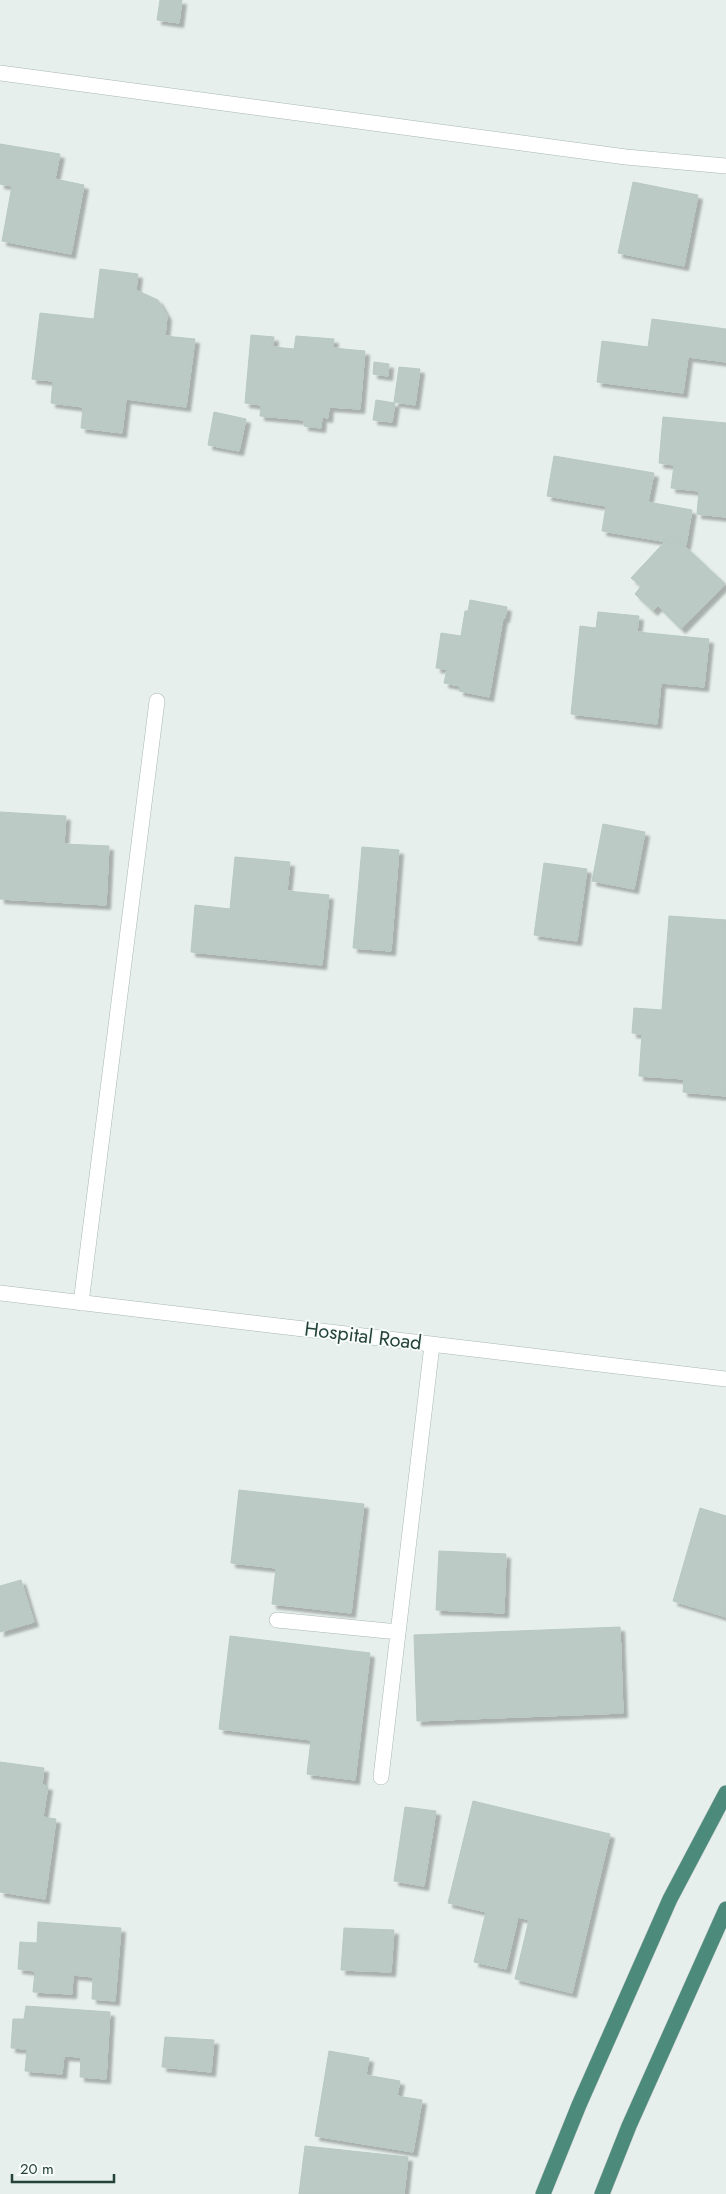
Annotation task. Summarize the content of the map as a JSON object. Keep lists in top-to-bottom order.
{
  "streets": {
    "street": ["Hospital Road"]
  },
  "scale_bar": "20 m"
}
